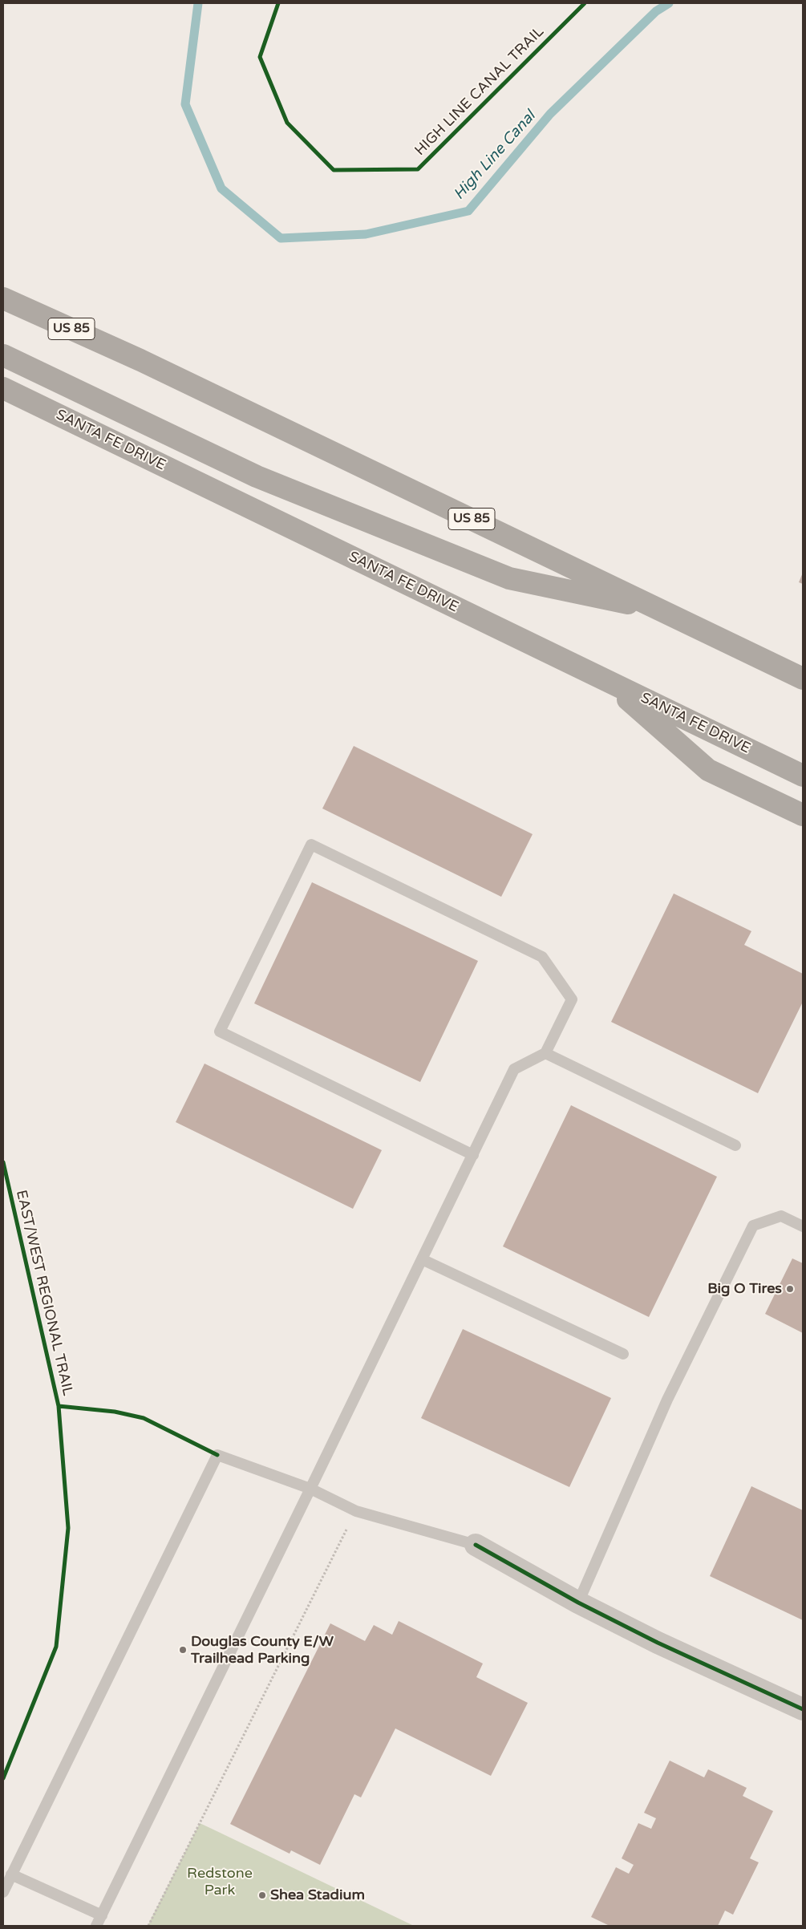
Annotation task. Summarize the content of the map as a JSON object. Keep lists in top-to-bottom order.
{
  "streets": {
    "highway": ["US 85", "SANTA FE DRIVE"],
    "cycle path": ["HIGH LINE CANAL TRAIL", "EAST/WEST REGIONAL TRAIL"]
  },
  "water": ["High Line Canal"],
  "parks": ["Redstone Park"],
  "places": ["Big O Tires", "Douglas County E/W Trailhead Parking", "Shea Stadium"]
}
